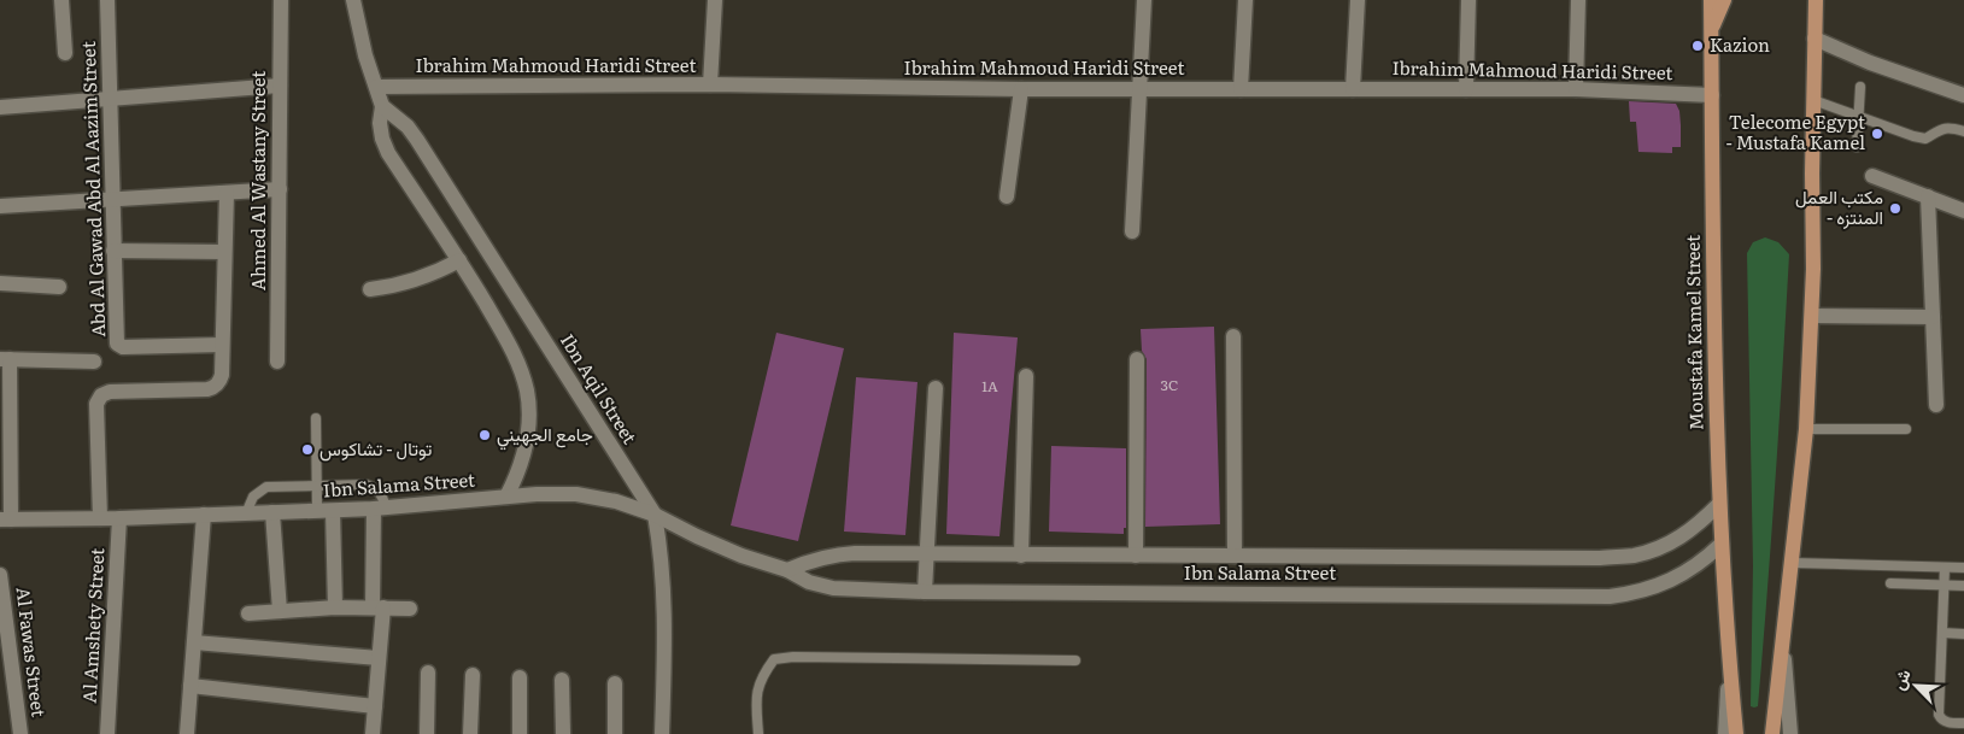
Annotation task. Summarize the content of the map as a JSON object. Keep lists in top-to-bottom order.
{
  "streets": {
    "main road": ["Moustafa Kamel Street"],
    "street": [
      "Ibrahim Mahmoud Haridi Street",
      "Ahmed Al Wastany Street",
      "Abd Al Gawad Abd Al Aazim Street",
      "Ibn Aqil Street",
      "Ibn Salama Street",
      "Al Amshety Street",
      "Al Fawas Street"
    ]
  },
  "crossings": [
    ["Ibrahim Mahmoud Haridi Street", "Moustafa Kamel Street"],
    ["Moustafa Kamel Street", "Ibn Salama Street"],
    ["Ibn Aqil Street", "Ibn Salama Street"],
    ["Ibn Salama Street", "Al Amshety Street"]
  ],
  "places": [
    "Kazion",
    "Telecome Egypt - Mustafa Kamel",
    "مكتب العمل - المنتزه",
    "جامع الجهيني",
    "توتال - تشاكوس"
  ],
  "house_numbers": ["3C", "1A"],
  "north": "top left"
}
